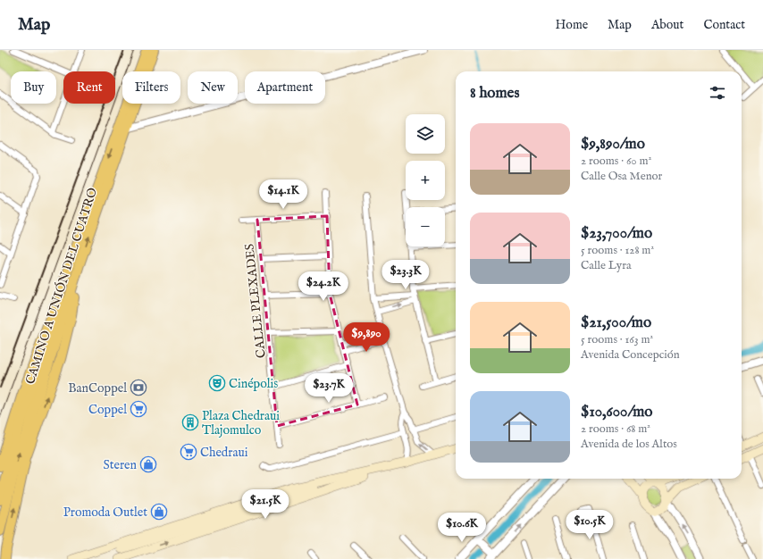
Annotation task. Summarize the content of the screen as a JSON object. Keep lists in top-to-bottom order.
{
  "streets": {
    "main road": ["CAMINO A UNIÓN DEL CUATRO"],
    "street": ["CALLE PLEXADES"]
  },
  "places": {
    "theatre": ["Cinépolis"],
    "bank": ["BanCoppel"],
    "supermarket": ["Coppel", "Chedraui"],
    "building": ["Plaza Chedraui Tlajomulco"],
    "shop": ["Steren", "Promoda Outlet"]
  },
  "page": {
    "header": "Map",
    "nav": [
      "Home",
      "Map",
      "About",
      "Contact"
    ],
    "chip": [
      "Buy",
      "Rent",
      "Filters",
      "New",
      "Apartment"
    ],
    "heading": "8 homes",
    "map_buttons": ["+", "−"],
    "list": [
      {
        "name": "$9,890/mo",
        "note": "2 rooms · 60 m² · Calle Osa Menor"
      },
      {
        "name": "$23,700/mo",
        "note": "5 rooms · 128 m² · Calle Lyra"
      },
      {
        "name": "$21,500/mo",
        "note": "5 rooms · 163 m² · Avenida Concepción"
      },
      {
        "name": "$10,600/mo",
        "note": "2 rooms · 68 m² · Avenida de los Altos"
      }
    ],
    "price": [
      "$14.1K",
      "$23.3K",
      "$24.2K",
      "$9,890",
      "$23.7K",
      "$21.5K",
      "$10.5K",
      "$10.6K"
    ]
  }
}
